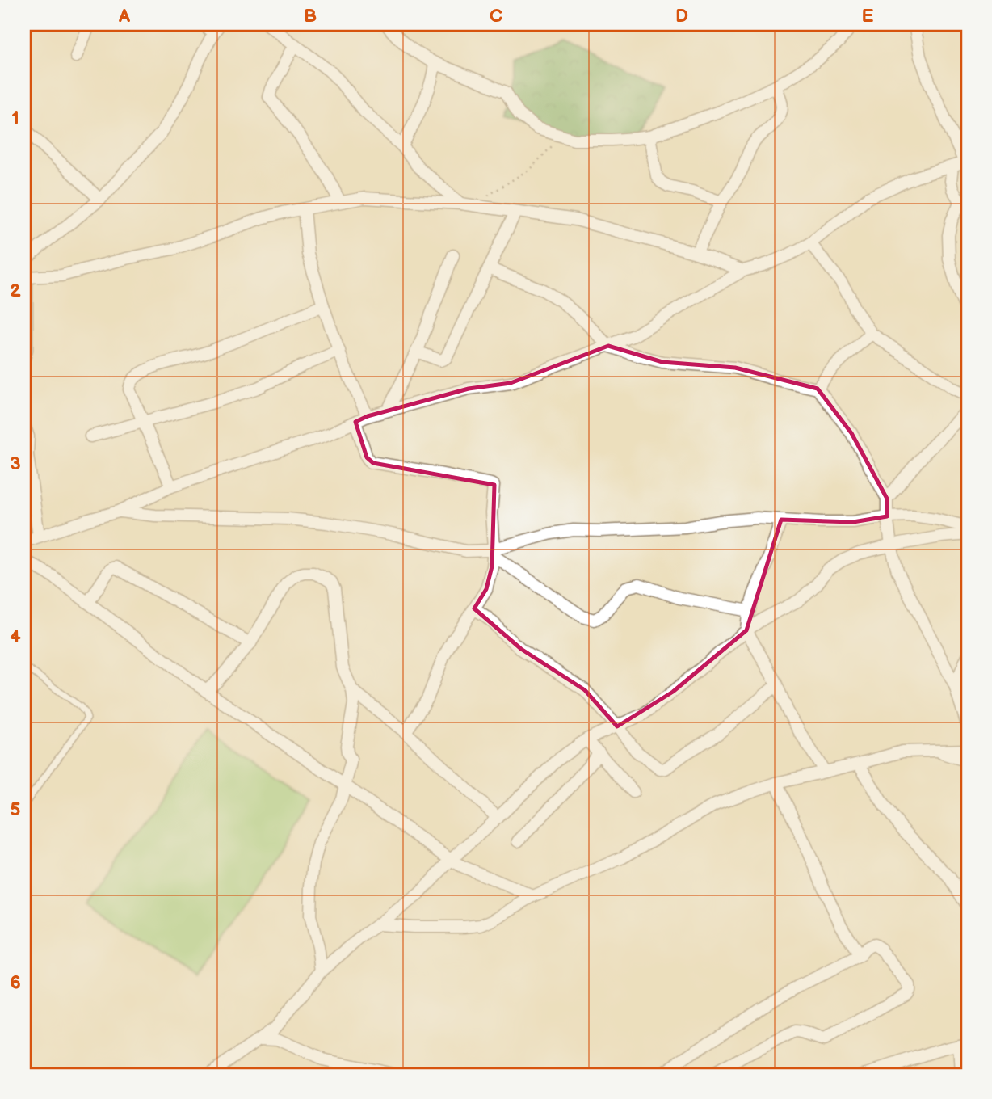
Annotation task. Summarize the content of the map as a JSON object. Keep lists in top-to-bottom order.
{
  "grid": {
    "columns": [
      "A",
      "B",
      "C",
      "D",
      "E"
    ],
    "rows": [
      "1",
      "2",
      "3",
      "4",
      "5",
      "6"
    ]
  }
}
